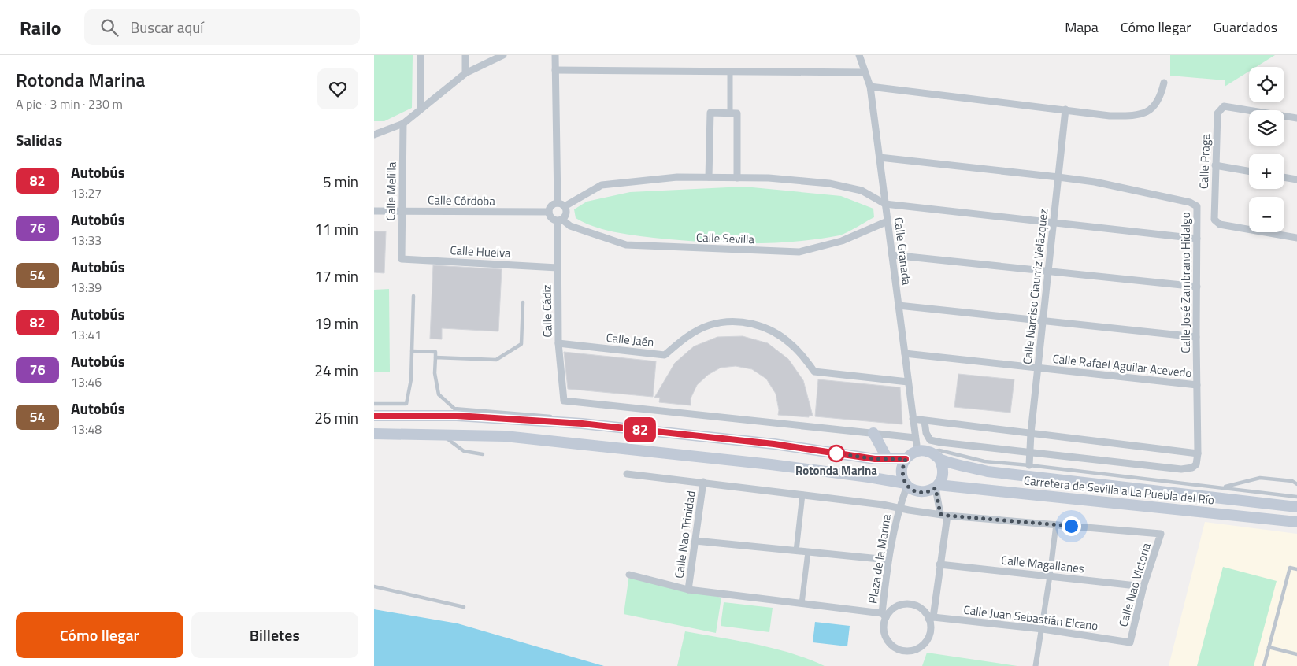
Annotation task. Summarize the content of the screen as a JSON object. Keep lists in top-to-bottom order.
{
  "streets": {
    "main road": ["Carretera de Sevilla a La Puebla del Río"],
    "street": [
      "Calle Praga",
      "Calle Melilla",
      "Calle Córdoba",
      "Calle Sevilla",
      "Calle Granada",
      "Calle Huelva",
      "Calle José Zambrano Hidalgo",
      "Calle Narciso Ciaurriz Velázquez",
      "Calle Cádiz",
      "Calle Jaén",
      "Calle Rafael Aguilar Acevedo",
      "Calle Nao Trinidad",
      "Plaza de la Marina",
      "Calle Magallanes",
      "Calle Nao Victoria",
      "Calle Juan Sebastián Elcano"
    ]
  },
  "crossings": [
    ["Calle Melilla", "Calle Córdoba"],
    ["Calle Melilla", "Calle Huelva"],
    ["Calle Córdoba", "Calle Sevilla"],
    ["Calle Córdoba", "Calle Cádiz"],
    ["Calle Sevilla", "Calle Granada"],
    ["Calle Sevilla", "Calle Cádiz"],
    ["Calle Granada", "Calle José Zambrano Hidalgo"],
    ["Calle Granada", "Calle Jaén"],
    ["Calle Granada", "Calle Rafael Aguilar Acevedo"],
    ["Calle Granada", "Carretera de Sevilla a La Puebla del Río"],
    ["Calle Granada", "Plaza de la Marina"],
    ["Calle Huelva", "Calle Cádiz"],
    ["Calle José Zambrano Hidalgo", "Calle Narciso Ciaurriz Velázquez"],
    ["Calle José Zambrano Hidalgo", "Calle Rafael Aguilar Acevedo"],
    ["Calle Narciso Ciaurriz Velázquez", "Calle Rafael Aguilar Acevedo"],
    ["Calle Cádiz", "Calle Jaén"],
    ["Carretera de Sevilla a La Puebla del Río", "Plaza de la Marina"],
    ["Plaza de la Marina", "Calle Juan Sebastián Elcano"],
    ["Calle Magallanes", "Calle Nao Victoria"],
    ["Calle Nao Victoria", "Calle Juan Sebastián Elcano"]
  ],
  "places": ["Rotonda Marina"],
  "lines": ["bus line 82"],
  "page": {
    "header": "Railo",
    "search": "Buscar aquí",
    "nav": ["Mapa", "Cómo llegar", "Guardados"],
    "heading": [
      ["Rotonda Marina", "A pie · 3 min · 230 m"],
      "Salidas"
    ],
    "on_map": "82",
    "map_buttons": ["+", "−"],
    "list": [
      {
        "mark": "82",
        "name": "Autobús",
        "note": "13:27",
        "value": "5 min"
      },
      {
        "mark": "76",
        "name": "Autobús",
        "note": "13:33",
        "value": "11 min"
      },
      {
        "mark": "54",
        "name": "Autobús",
        "note": "13:39",
        "value": "17 min"
      },
      {
        "mark": "82",
        "name": "Autobús",
        "note": "13:41",
        "value": "19 min"
      },
      {
        "mark": "76",
        "name": "Autobús",
        "note": "13:46",
        "value": "24 min"
      },
      {
        "mark": "54",
        "name": "Autobús",
        "note": "13:48",
        "value": "26 min"
      }
    ],
    "buttons": ["Cómo llegar", "Billetes"]
  }
}
